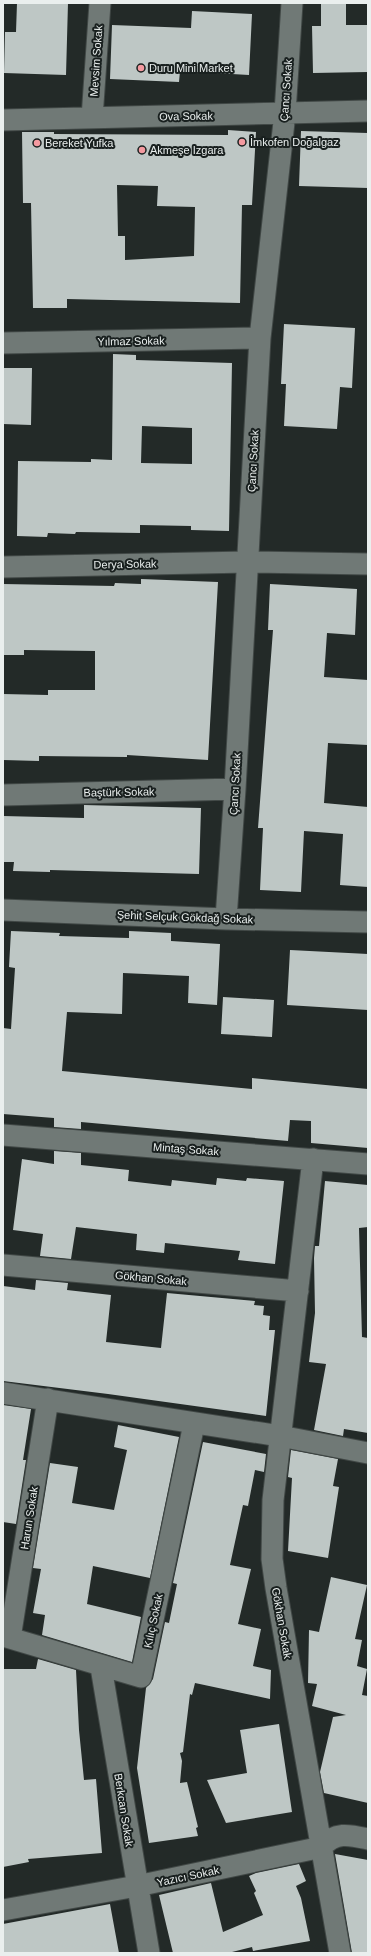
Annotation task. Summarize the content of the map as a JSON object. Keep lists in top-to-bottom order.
{
  "streets": {
    "street": [
      "Mevsim Sokak",
      "Çancı Sokak",
      "Ova Sokak",
      "Yılmaz Sokak",
      "Derya Sokak",
      "Baştürk Sokak",
      "Şehit Selçuk Gökdağ Sokak",
      "Mintaş Sokak",
      "Gökhan Sokak",
      "Harun Sokak",
      "Kılıç Sokak",
      "Berkcan Sokak",
      "Yazıcı Sokak"
    ]
  },
  "crossings": [
    ["Mevsim Sokak", "Ova Sokak"],
    ["Çancı Sokak", "Ova Sokak"],
    ["Çancı Sokak", "Yılmaz Sokak"],
    ["Çancı Sokak", "Derya Sokak"],
    ["Çancı Sokak", "Baştürk Sokak"],
    ["Çancı Sokak", "Şehit Selçuk Gökdağ Sokak"],
    ["Mintaş Sokak", "Gökhan Sokak"],
    ["Gökhan Sokak", "Yazıcı Sokak"],
    ["Harun Sokak", "Kılıç Sokak"],
    ["Kılıç Sokak", "Berkcan Sokak"],
    ["Berkcan Sokak", "Yazıcı Sokak"]
  ],
  "places": [
    "Duru Mini Market",
    "İmkofen Doğalgaz",
    "Bereket Yufka",
    "Akmeşe Izgara"
  ]
}
